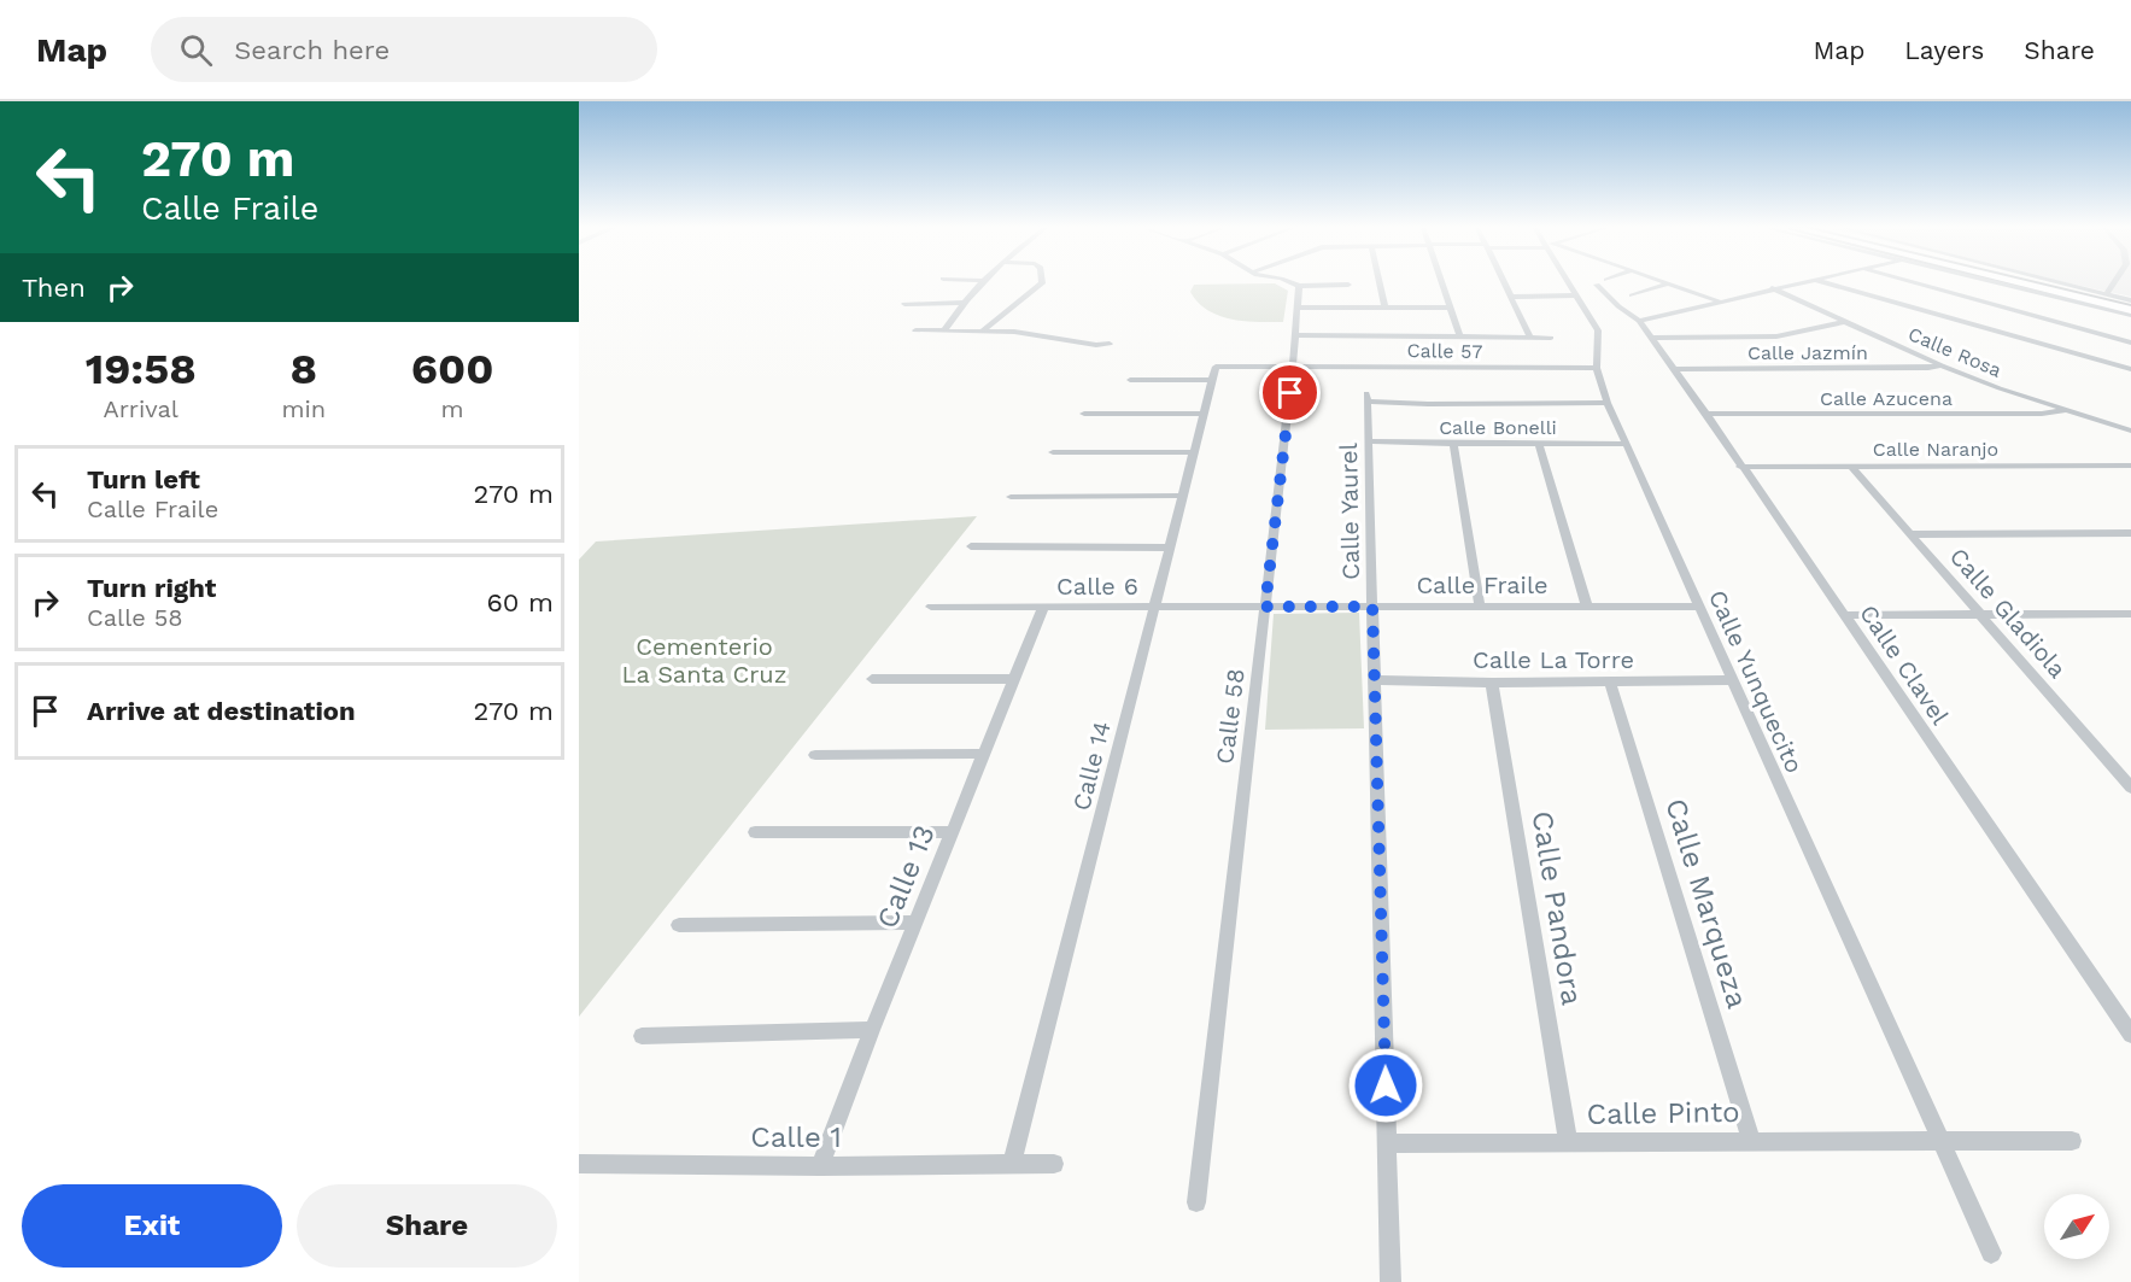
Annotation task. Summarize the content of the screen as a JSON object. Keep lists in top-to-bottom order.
{
  "streets": {
    "street": [
      "Calle 57",
      "Calle Jazmín",
      "Calle Rosa",
      "Calle Azucena",
      "Calle Bonelli",
      "Calle Naranjo",
      "Calle Yaurel",
      "Calle Fraile",
      "Calle 6",
      "Calle Gladiola",
      "Calle La Torre",
      "Calle Clavel",
      "Calle Yunquecito",
      "Calle 58",
      "Calle 14",
      "Calle 13",
      "Calle Marqueza",
      "Calle Pandora",
      "Calle Pinto",
      "Calle 1"
    ]
  },
  "crossings": [
    ["Calle 57", "Calle Yunquecito"],
    ["Calle 57", "Calle 58"],
    ["Calle 57", "Calle 14"],
    ["Calle Jazmín", "Calle Rosa"],
    ["Calle Jazmín", "Calle Clavel"],
    ["Calle Rosa", "Calle Azucena"],
    ["Calle Azucena", "Calle Clavel"],
    ["Calle Bonelli", "Calle Yaurel"],
    ["Calle Bonelli", "Calle Yunquecito"],
    ["Calle Naranjo", "Calle Gladiola"],
    ["Calle Naranjo", "Calle Clavel"],
    ["Calle Yaurel", "Calle Fraile"],
    ["Calle Yaurel", "Calle La Torre"],
    ["Calle Yaurel", "Calle Yunquecito"],
    ["Calle Yaurel", "Calle Pinto"],
    ["Calle Fraile", "Calle 6"],
    ["Calle Fraile", "Calle Yunquecito"],
    ["Calle Fraile", "Calle 58"],
    ["Calle 6", "Calle 58"],
    ["Calle 6", "Calle 14"],
    ["Calle 6", "Calle 13"],
    ["Calle La Torre", "Calle Yunquecito"],
    ["Calle La Torre", "Calle Marqueza"],
    ["Calle La Torre", "Calle Pandora"],
    ["Calle Yunquecito", "Calle Pinto"],
    ["Calle 14", "Calle 1"],
    ["Calle 13", "Calle 1"],
    ["Calle Marqueza", "Calle Pinto"],
    ["Calle Pandora", "Calle Pinto"]
  ],
  "parks": ["Cementerio La Santa Cruz"],
  "north": "top right",
  "page": {
    "header": "Map",
    "search": "Search here",
    "nav": ["Map", "Layers", "Share"],
    "turn": ["270 m", "Calle Fraile"],
    "then": "Then",
    "eta": [
      "19:58",
      "Arrival",
      "8",
      "min",
      "600",
      "m"
    ],
    "list": [
      {
        "name": "Turn left",
        "note": "Calle Fraile",
        "value": "270 m"
      },
      {
        "name": "Turn right",
        "note": "Calle 58",
        "value": "60 m"
      },
      {
        "name": "Arrive at destination",
        "value": "270 m"
      }
    ],
    "buttons": ["Exit", "Share"]
  }
}
